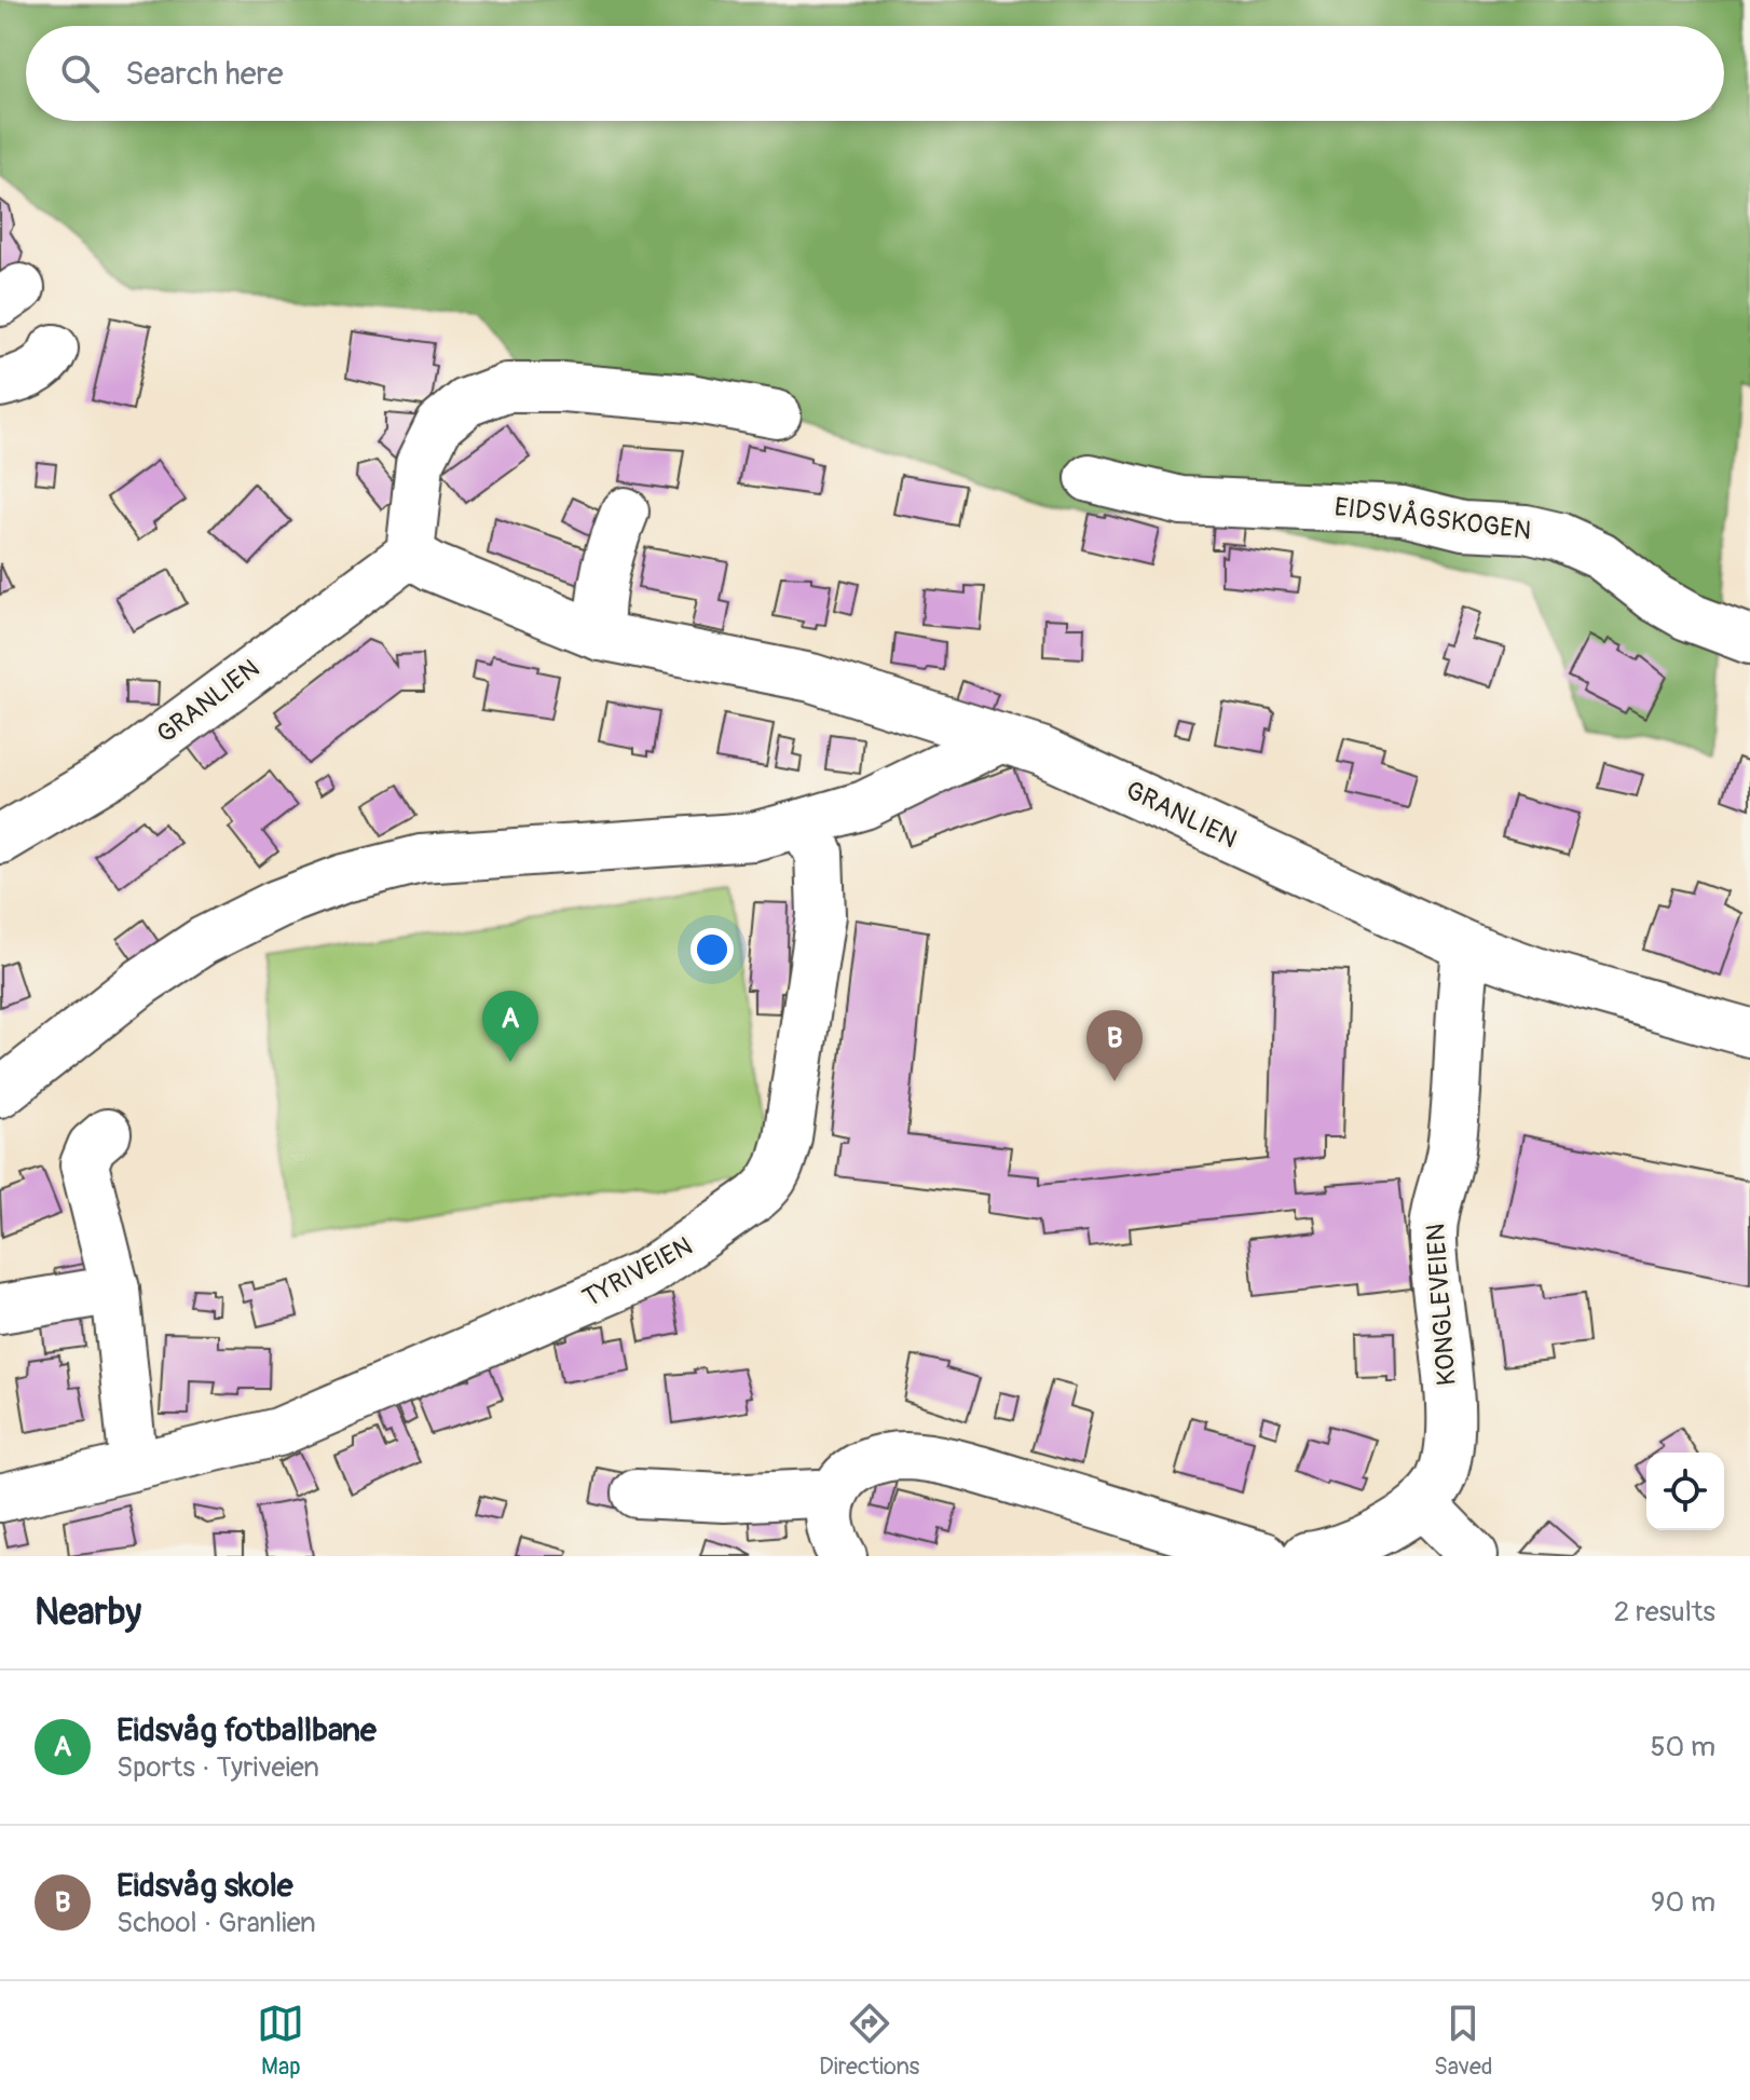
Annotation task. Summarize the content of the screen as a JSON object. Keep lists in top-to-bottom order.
{
  "streets": {
    "street": [
      "EIDSVÅGSKOGEN",
      "GRANLIEN",
      "TYRIVEIEN",
      "KONGLEVEIEN"
    ]
  },
  "crossings": [
    ["GRANLIEN", "KONGLEVEIEN"]
  ],
  "page": {
    "search": "Search here",
    "pins": ["A", "B"],
    "heading": ["Nearby", "2 results"],
    "list": [
      {
        "mark": "A",
        "name": "Eidsvåg fotballbane",
        "note": "Sports · Tyriveien",
        "value": "50 m"
      },
      {
        "mark": "B",
        "name": "Eidsvåg skole",
        "note": "School · Granlien",
        "value": "90 m"
      }
    ],
    "nav": ["Map", "Directions", "Saved"]
  }
}
